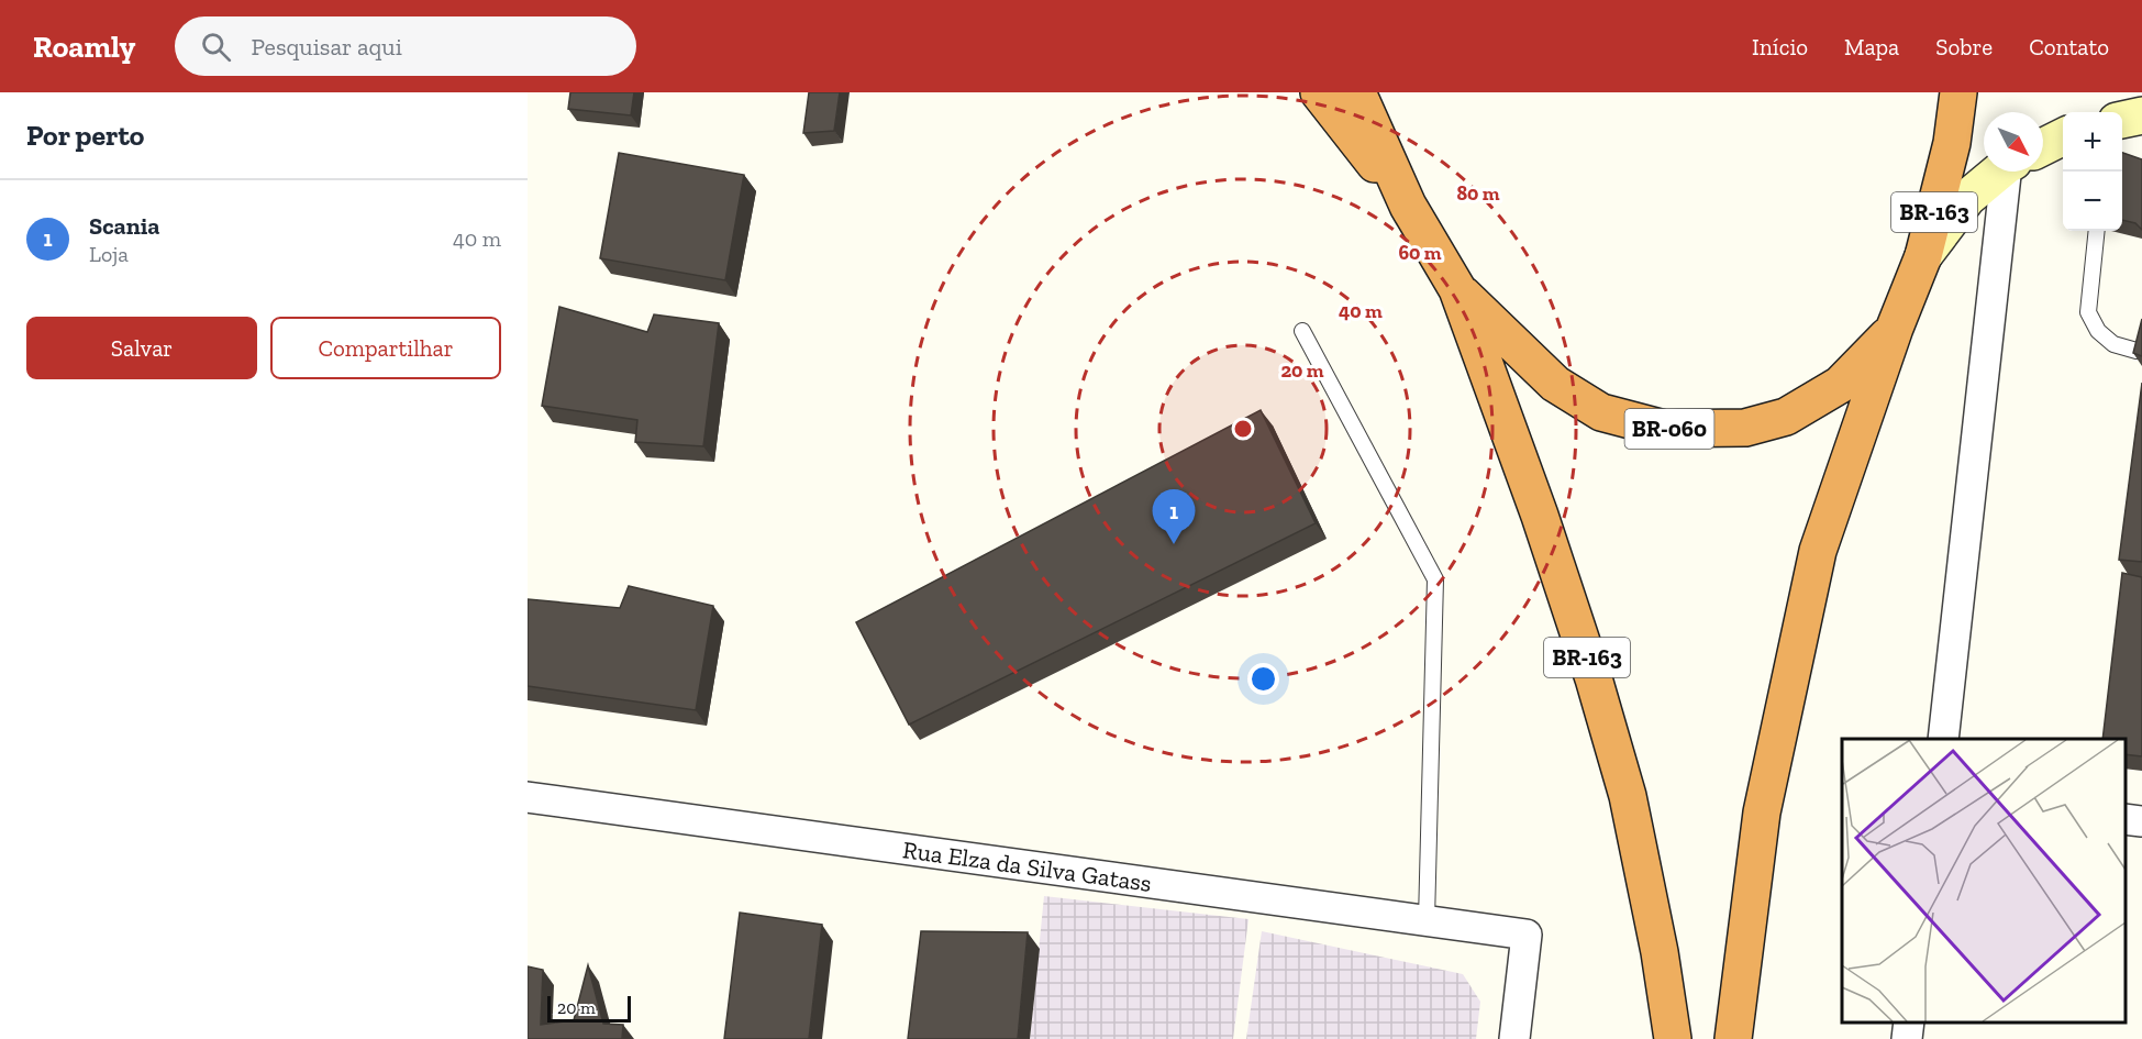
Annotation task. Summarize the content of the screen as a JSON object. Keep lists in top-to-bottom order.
{
  "streets": {
    "highway": ["BR-163", "BR-060"],
    "street": ["Rua Elza da Silva Gatass"]
  },
  "crossings": [
    ["BR-163", "BR-060"]
  ],
  "scale_bar": "20 m",
  "north": "bottom right",
  "page": {
    "header": "Roamly",
    "search": "Pesquisar aqui",
    "nav": [
      "Início",
      "Mapa",
      "Sobre",
      "Contato"
    ],
    "heading": "Por perto",
    "map_buttons": ["+", "−"],
    "list": [
      {
        "mark": "1",
        "name": "Scania",
        "note": "Loja",
        "value": "40 m"
      }
    ],
    "buttons": ["Salvar", "Compartilhar"],
    "pins": "1",
    "scale": "20 m"
  },
  "rings": [
    "80 m",
    "60 m",
    "40 m",
    "20 m"
  ]
}
